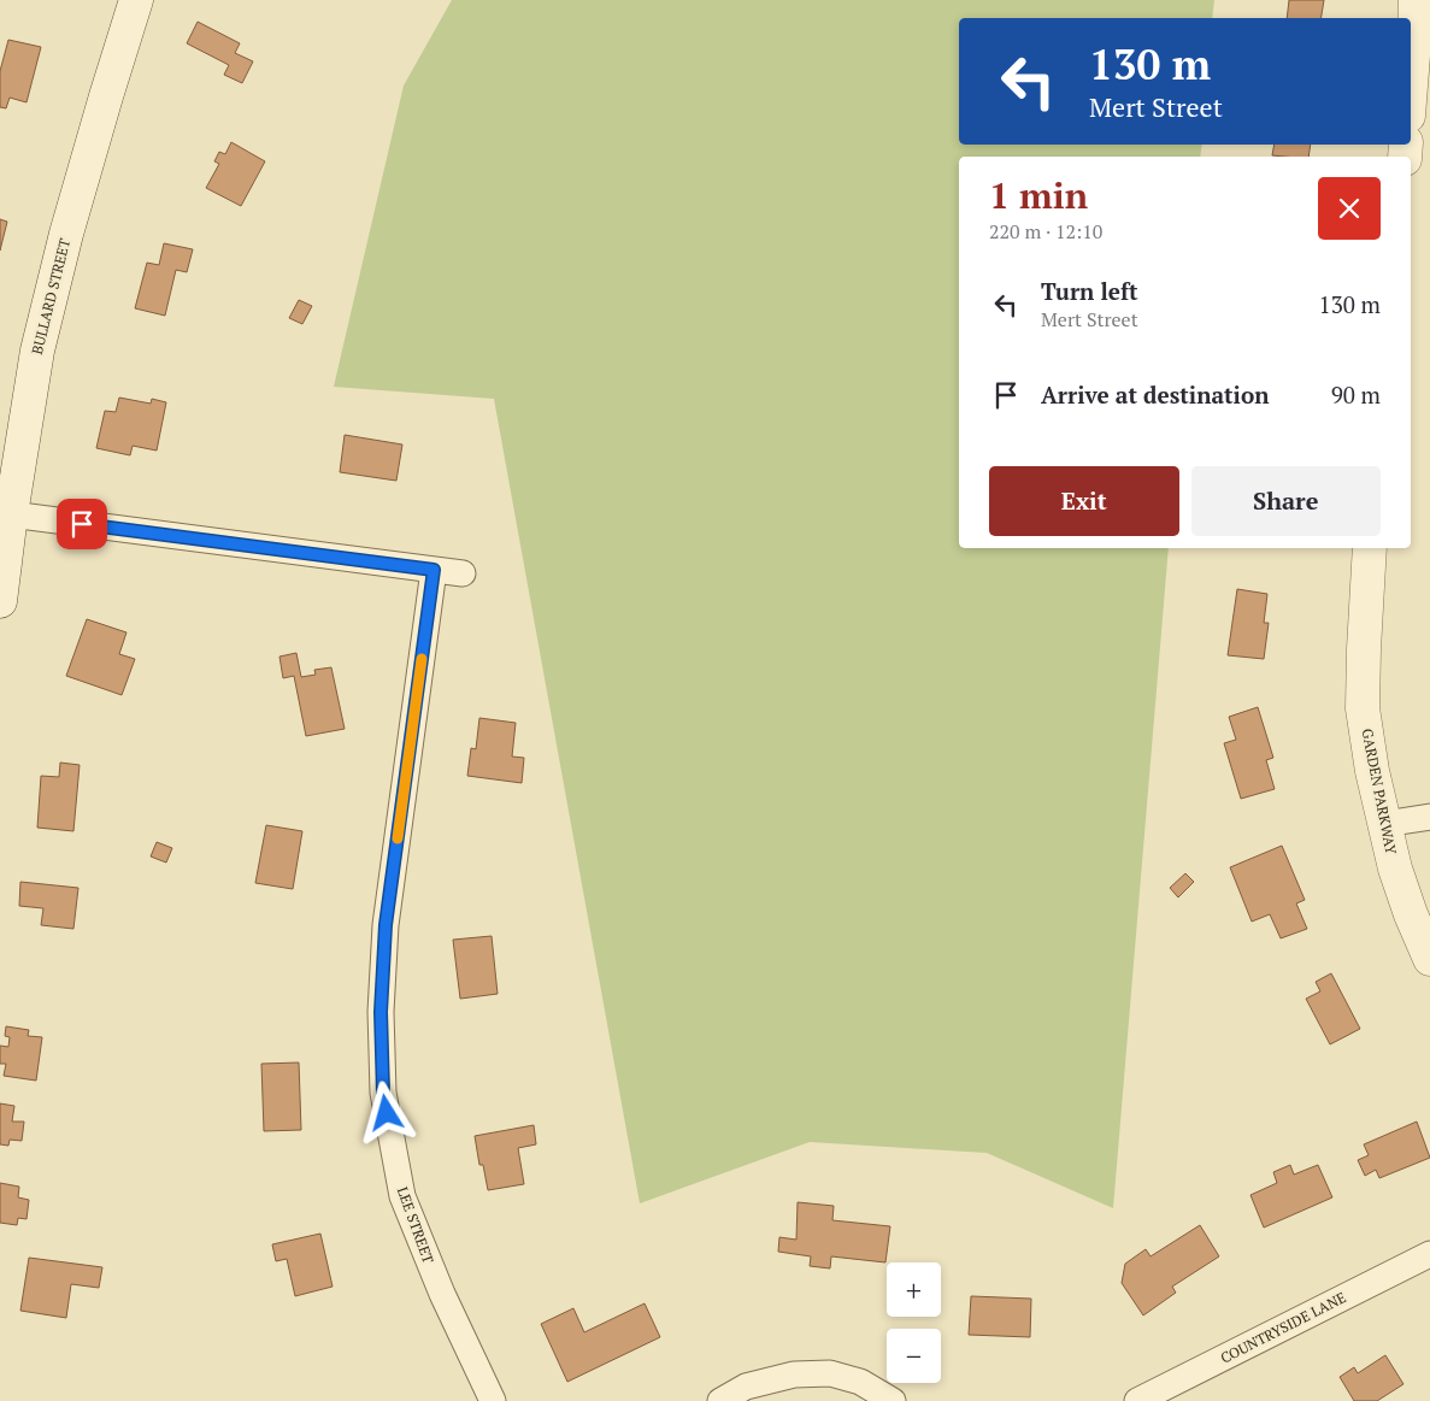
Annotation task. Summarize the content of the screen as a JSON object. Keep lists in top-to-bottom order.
{
  "streets": {
    "main road": ["BULLARD STREET", "GARDEN PARKWAY"],
    "street": ["LEE STREET", "COUNTRYSIDE LANE"]
  },
  "page": {
    "turn": ["130 m", "Mert Street"],
    "heading": ["1 min", "220 m · 12:10"],
    "list": [
      {
        "name": "Turn left",
        "note": "Mert Street",
        "value": "130 m"
      },
      {
        "name": "Arrive at destination",
        "value": "90 m"
      }
    ],
    "buttons": ["Exit", "Share"],
    "map_buttons": ["+", "−"]
  }
}
